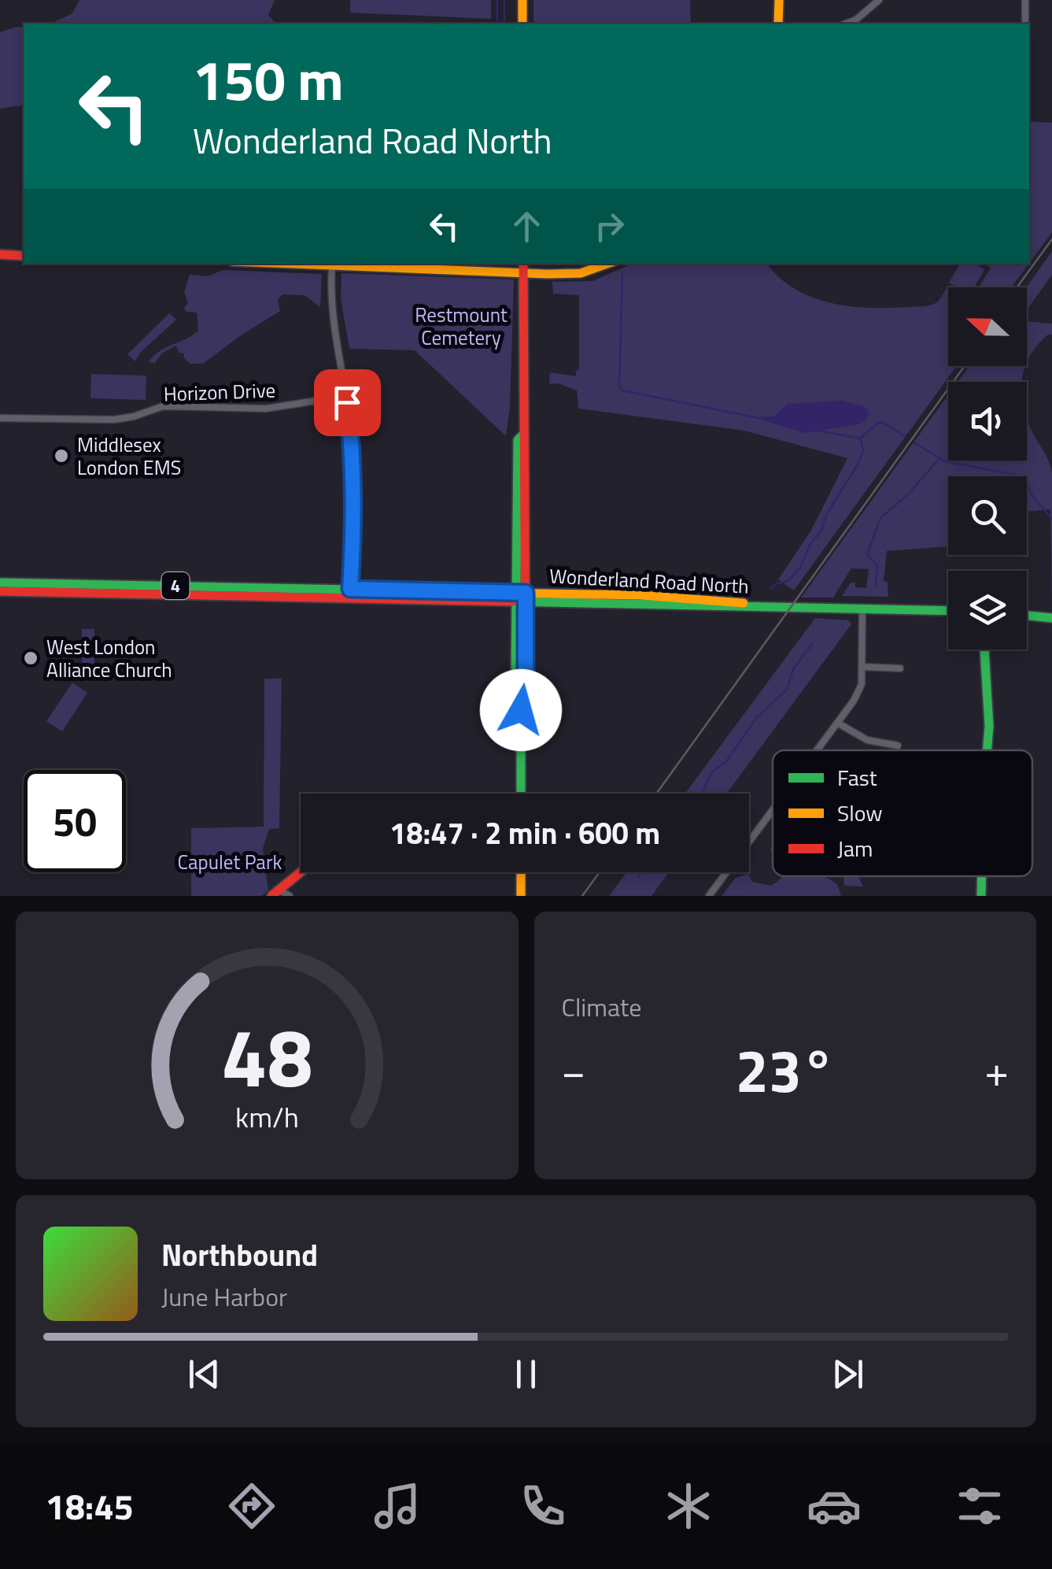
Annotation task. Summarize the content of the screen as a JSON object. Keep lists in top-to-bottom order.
{
  "streets": {
    "main road": ["Wonderland Road North", "4"],
    "street": ["Horizon Drive"]
  },
  "parks": ["Restmount Cemetery", "Capulet Park"],
  "places": ["Middlesex London EMS", "West London Alliance Church"],
  "legend": ["Fast", "Slow", "Jam"],
  "north": "left",
  "page": {
    "turn": ["150 m", "Wonderland Road North"],
    "limit": "50",
    "trip": "18:47 · 2 min · 600 m",
    "tile": "Climate",
    "heat": ["−", "23°", "+"],
    "song": ["Northbound", "June Harbor"],
    "tabs": "18:45",
    "gauge": ["48", "km/h"]
  }
}
